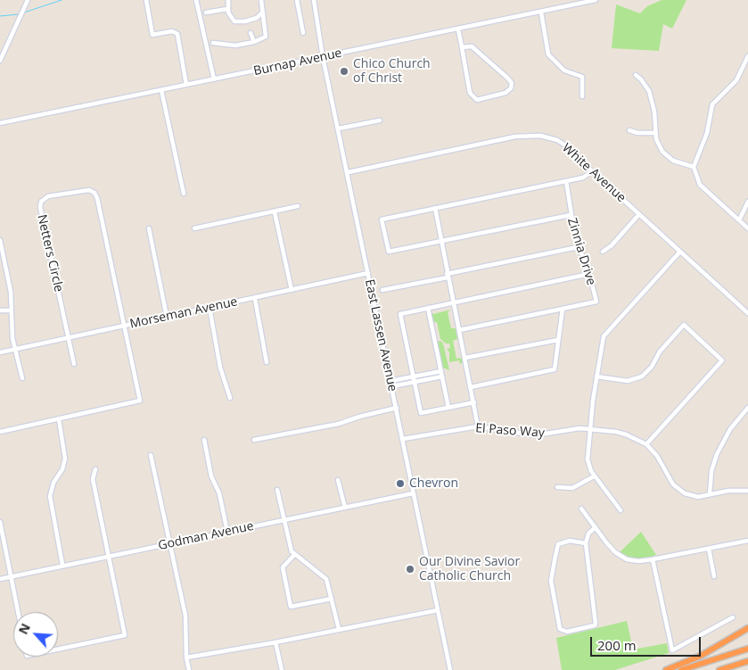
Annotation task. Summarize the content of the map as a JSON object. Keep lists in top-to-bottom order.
{
  "streets": {
    "street": [
      "Burnap Avenue",
      "White Avenue",
      "Zinnia Drive",
      "Netters Circle",
      "Morseman Avenue",
      "East Lassen Avenue",
      "El Paso Way",
      "Godman Avenue"
    ]
  },
  "crossings": [
    ["Burnap Avenue", "East Lassen Avenue"],
    ["White Avenue", "East Lassen Avenue"],
    ["Netters Circle", "Morseman Avenue"],
    ["Morseman Avenue", "East Lassen Avenue"],
    ["East Lassen Avenue", "El Paso Way"],
    ["East Lassen Avenue", "Godman Avenue"]
  ],
  "places": ["Chico Church of Christ", "Chevron", "Our Divine Savior Catholic Church"],
  "scale_bar": "200 m",
  "north": "top left"
}
